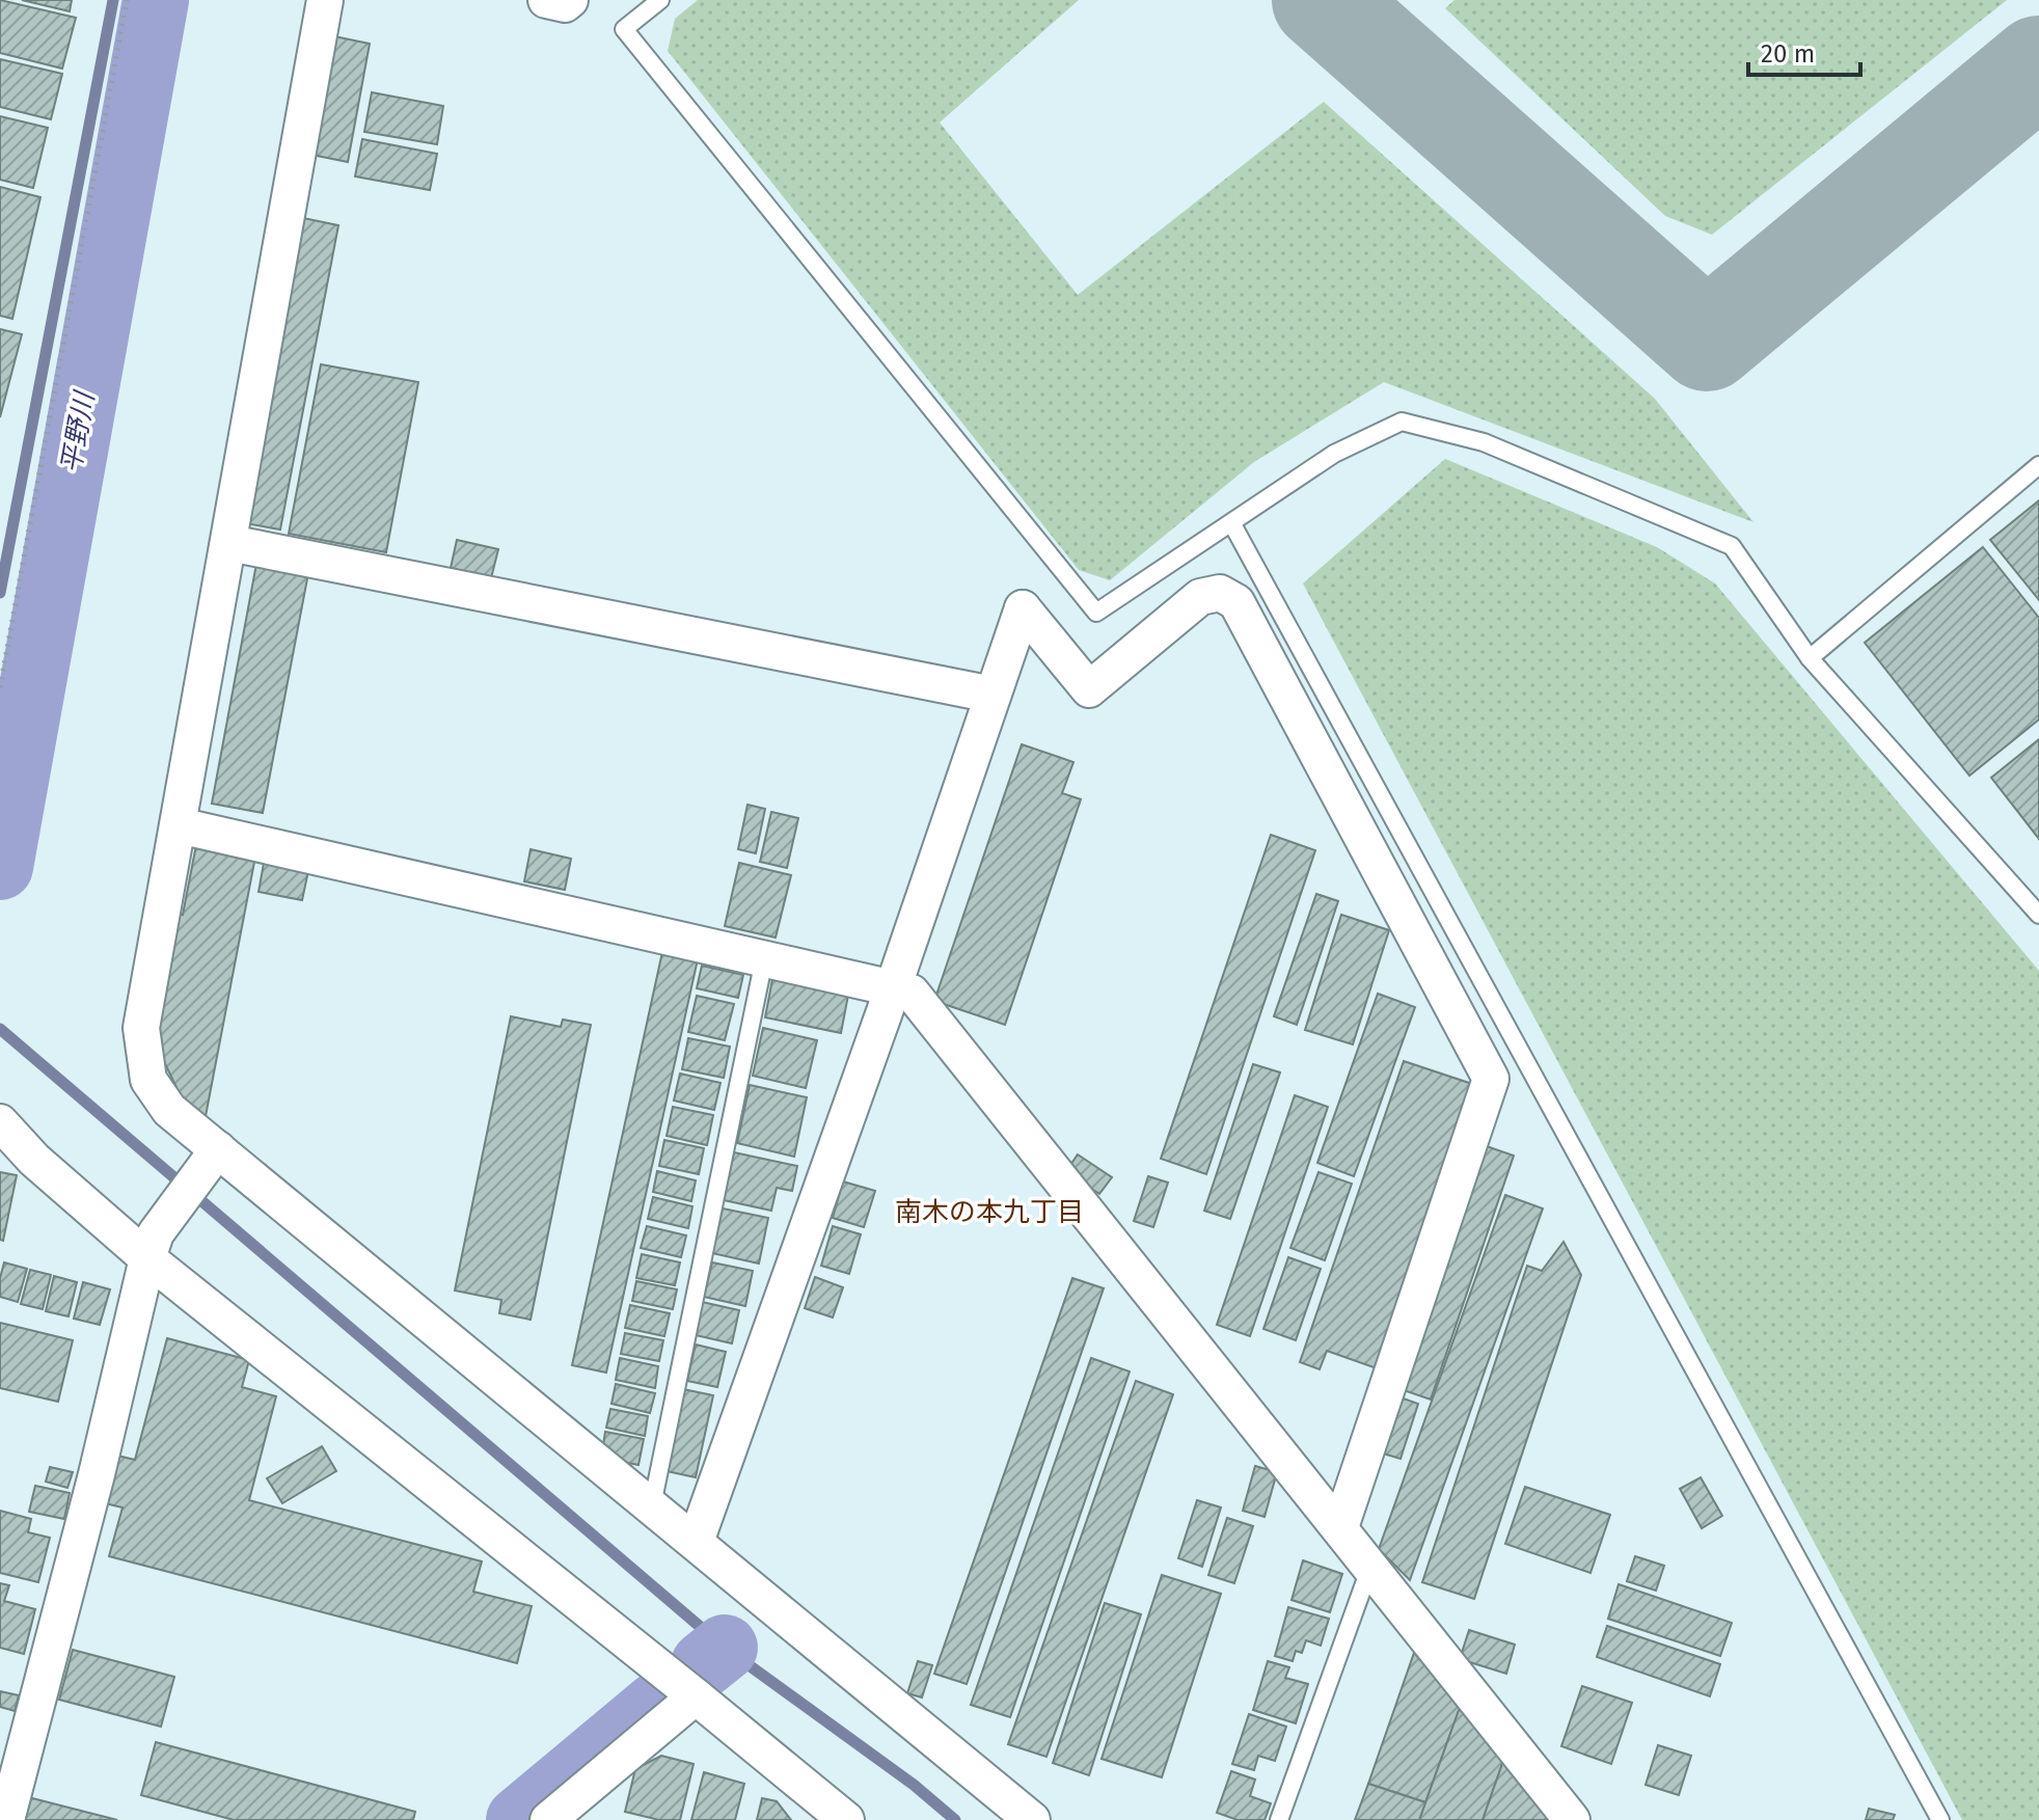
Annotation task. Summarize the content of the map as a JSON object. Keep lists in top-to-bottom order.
{
  "districts": ["南木の本九丁目"],
  "water": ["平野川"],
  "scale_bar": "20 m"
}
